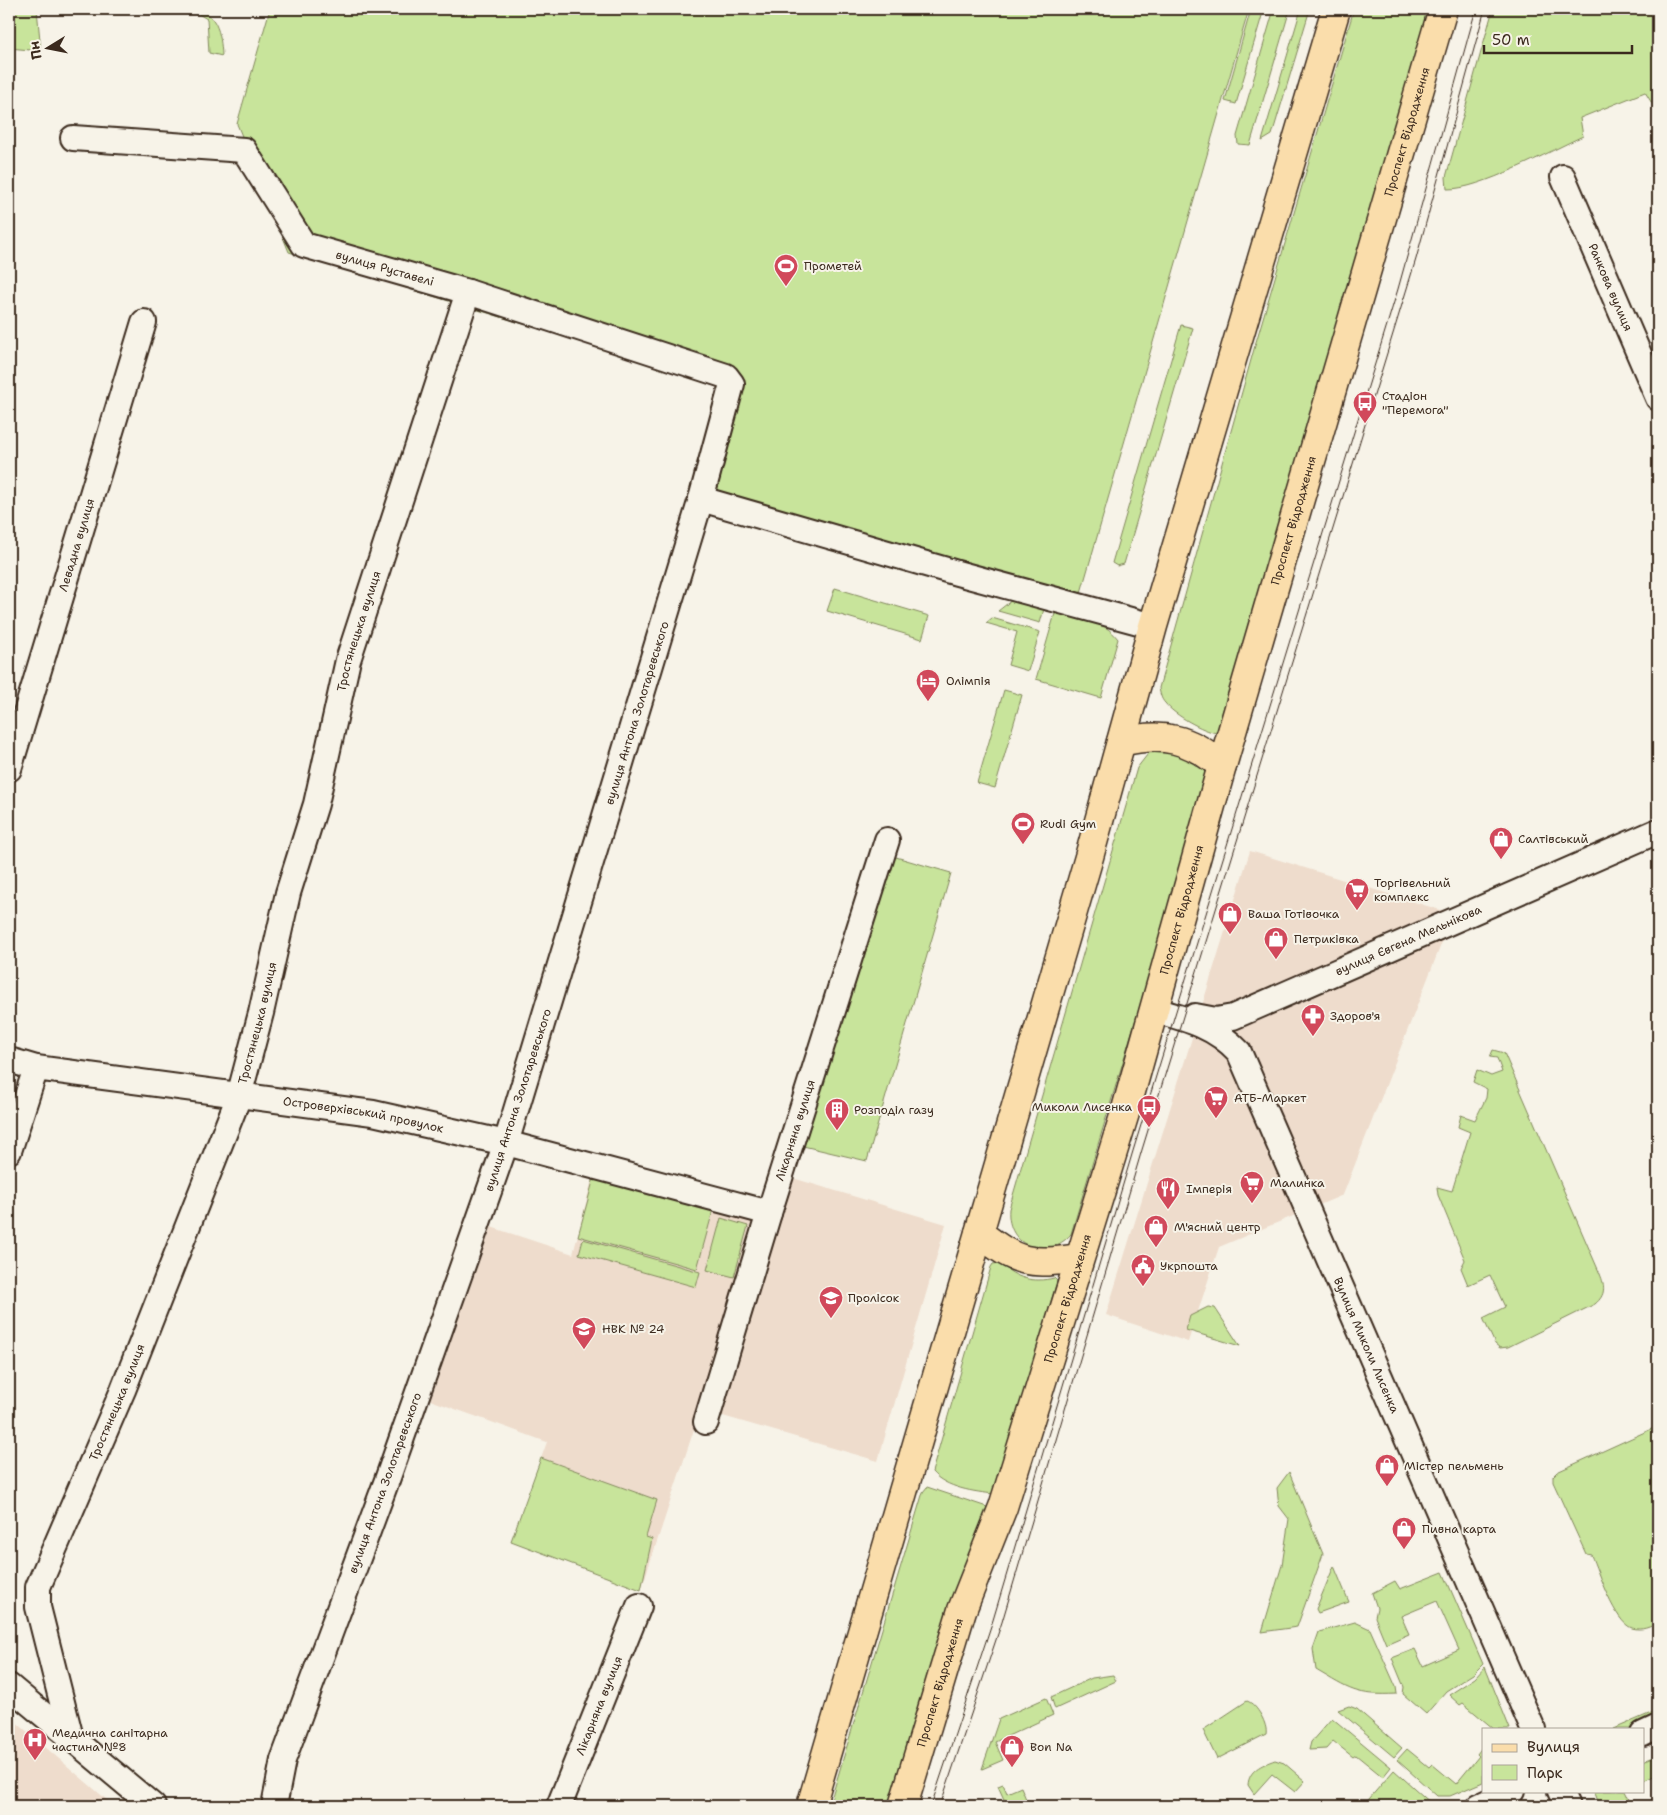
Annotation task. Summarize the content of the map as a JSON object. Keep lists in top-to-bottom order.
{
  "streets": {
    "main road": ["Проспект Відродження"],
    "street": [
      "вулиця Руставелі",
      "Ранкова вулиця",
      "Левадна вулиця",
      "Тростянецька вулиця",
      "вулиця Антона Золотаревського",
      "вулиця Євгена Мельнікова",
      "Островерхівський провулок",
      "Лікарняна вулиця",
      "Вулиця Миколи Лисенка"
    ]
  },
  "crossings": [
    ["Проспект Відродження", "вулиця Євгена Мельнікова"],
    ["Проспект Відродження", "Вулиця Миколи Лисенка"],
    ["вулиця Руставелі", "Тростянецька вулиця"],
    ["вулиця Руставелі", "вулиця Антона Золотаревського"],
    ["Тростянецька вулиця", "Островерхівський провулок"],
    ["вулиця Антона Золотаревського", "Островерхівський провулок"],
    ["вулиця Євгена Мельнікова", "Вулиця Миколи Лисенка"],
    ["Островерхівський провулок", "Лікарняна вулиця"]
  ],
  "places": {
    "sports": ["Прометей", "Rudi Gym"],
    "bus stop": ["Стадіон \"Перемога\"", "Миколи Лисенка"],
    "hotel": ["Олімпія"],
    "shop": [
      "Салтівський",
      "Ваша Готівочка",
      "Петриківка",
      "М'ясний центр",
      "Містер пельмень",
      "Пивна карта",
      "Bon Na"
    ],
    "supermarket": ["Торгівельний комплекс", "АТБ-Маркет", "Малинка"],
    "pharmacy": ["Здоров'я"],
    "building": ["Розподіл газу"],
    "restaurant": ["Імперія"],
    "public building": ["Укрпошта"],
    "school or university": ["Пролісок", "НВК № 24"],
    "hospital": ["Медична санітарна частина №8"]
  },
  "legend": ["Вулиця", "Парк"],
  "scale_bar": "50 m",
  "north": "left"
}
